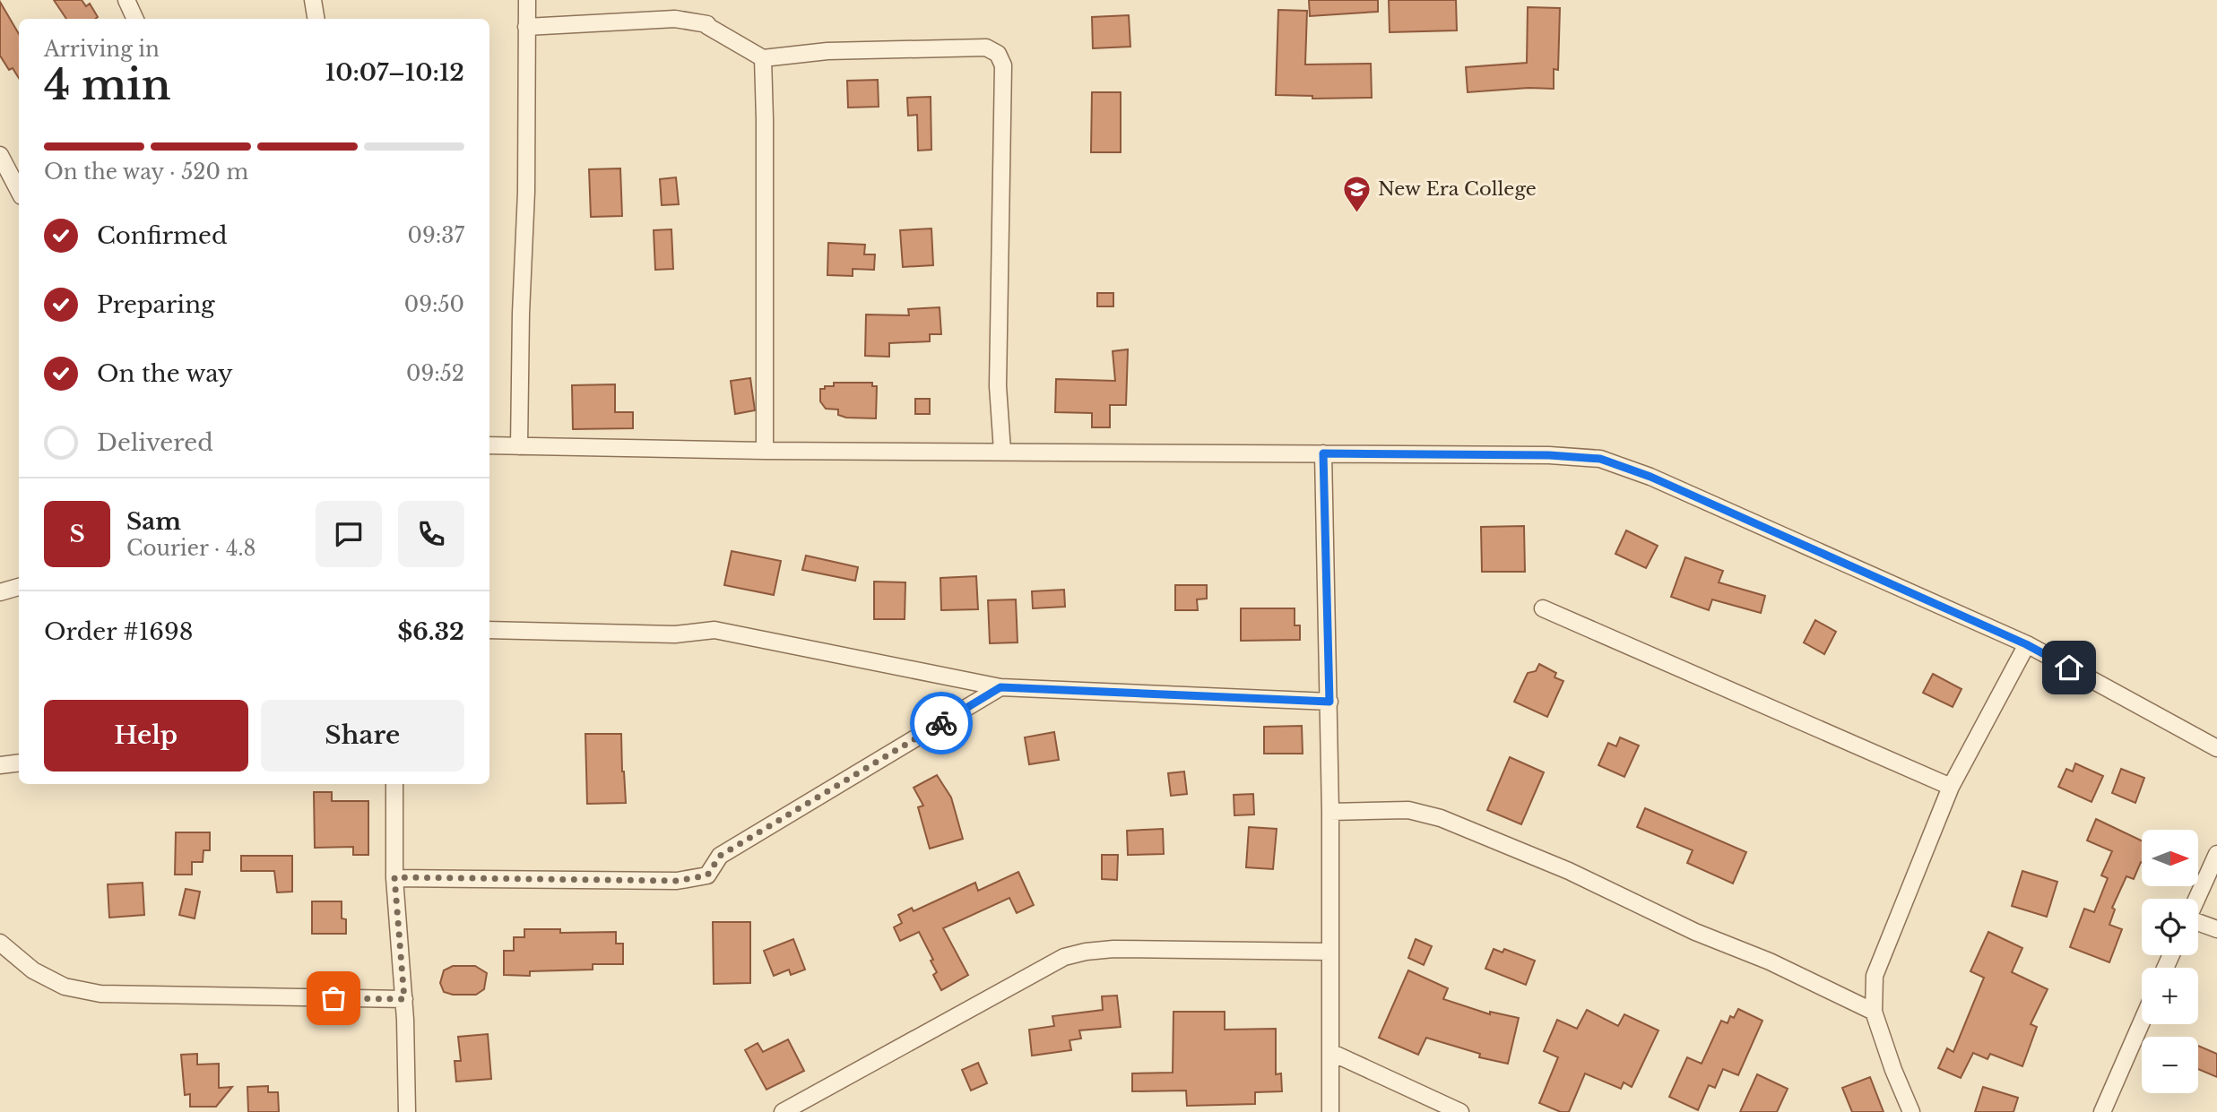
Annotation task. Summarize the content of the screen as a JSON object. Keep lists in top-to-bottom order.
{
  "places": {
    "school or university": ["New Era College"]
  },
  "north": "right",
  "page": {
    "heading": ["4 min", "Arriving in", "10:07–10:12"],
    "panel": [
      "Sam",
      "Courier · 4.8",
      "Order #1698",
      "$6.32"
    ],
    "bar": "On the way · 520 m",
    "list": [
      ["Confirmed", "09:37"],
      ["Preparing", "09:50"],
      ["On the way", "09:52"],
      "Delivered"
    ],
    "round": "S",
    "buttons": ["Help", "Share"],
    "map_buttons": ["+", "−"]
  }
}
